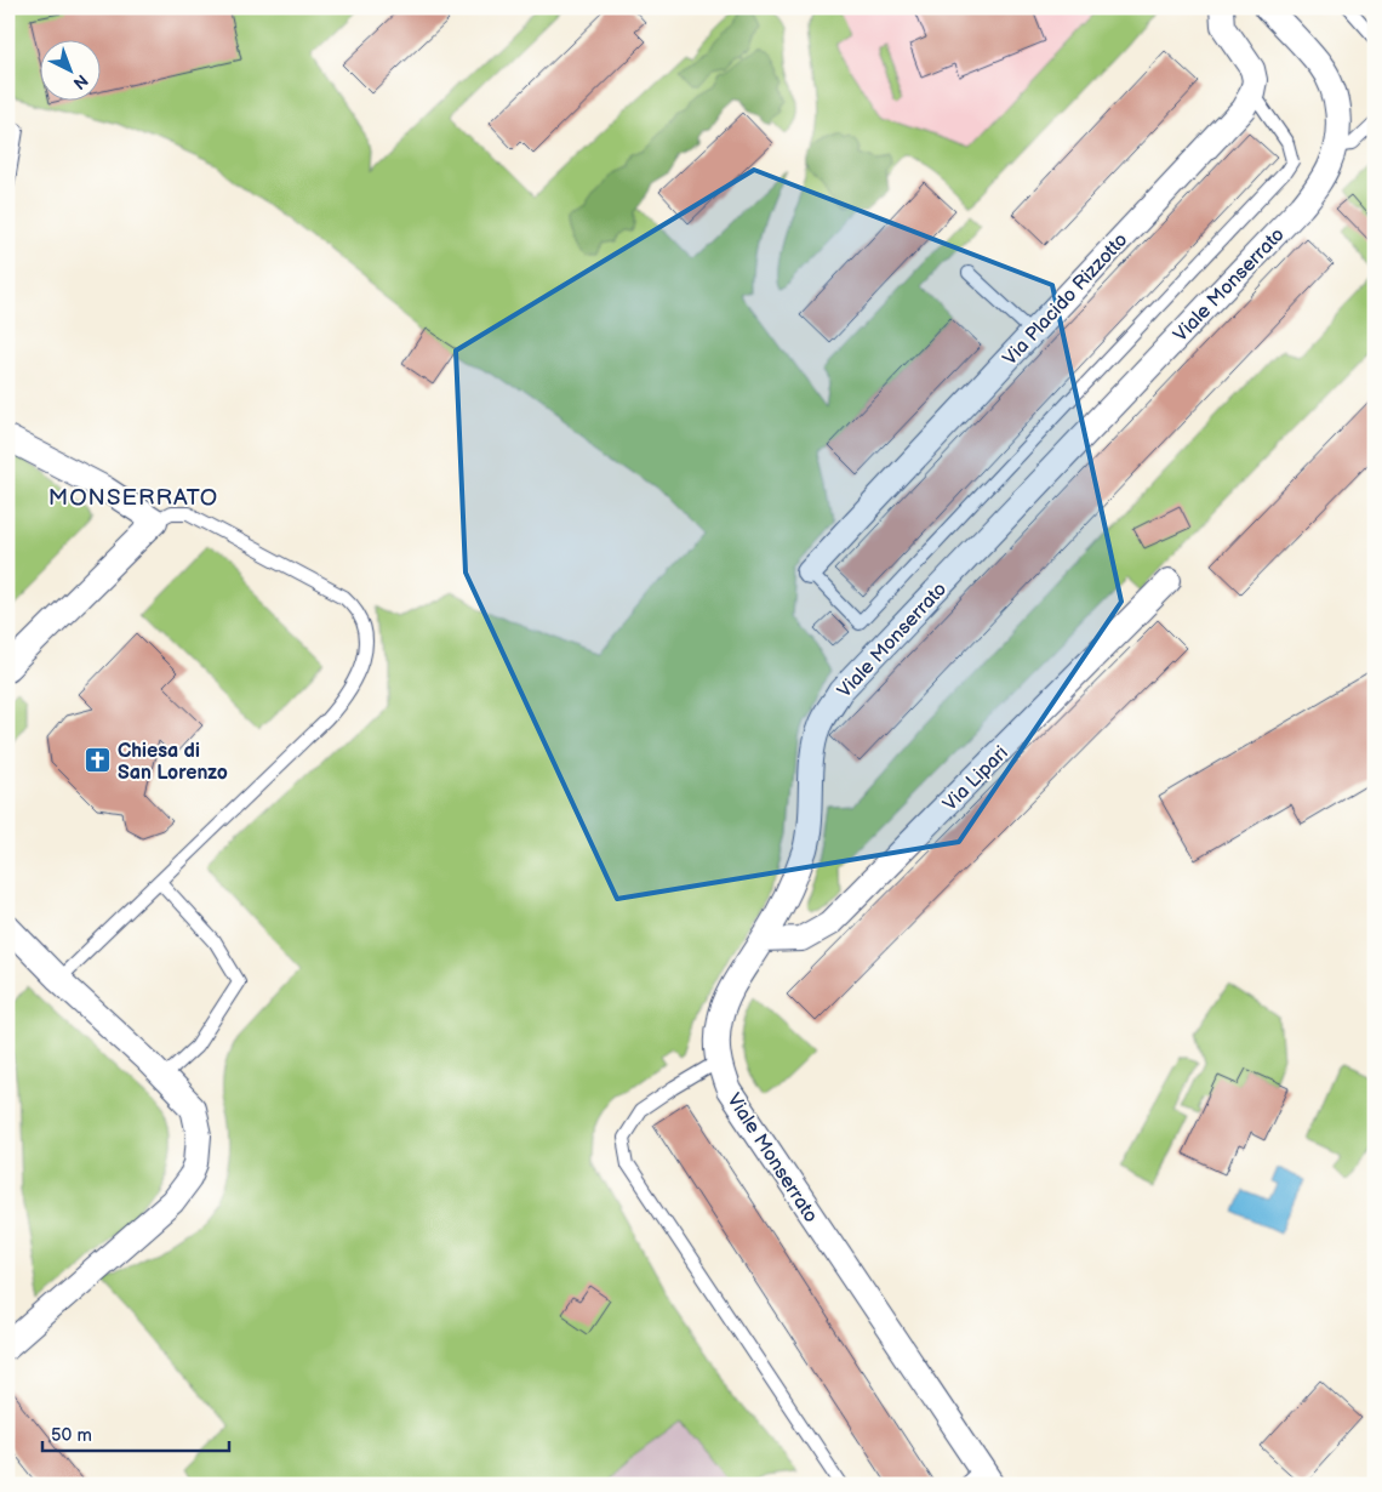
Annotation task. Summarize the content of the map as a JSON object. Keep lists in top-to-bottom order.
{
  "streets": {
    "street": ["Viale Monserrato", "Via Placido Rizzotto", "Via Lipari"]
  },
  "crossings": [
    ["Viale Monserrato", "Via Lipari"]
  ],
  "districts": ["MONSERRATO"],
  "places": {
    "church": ["Chiesa di San Lorenzo"]
  },
  "scale_bar": "50 m",
  "north": "bottom right"
}
